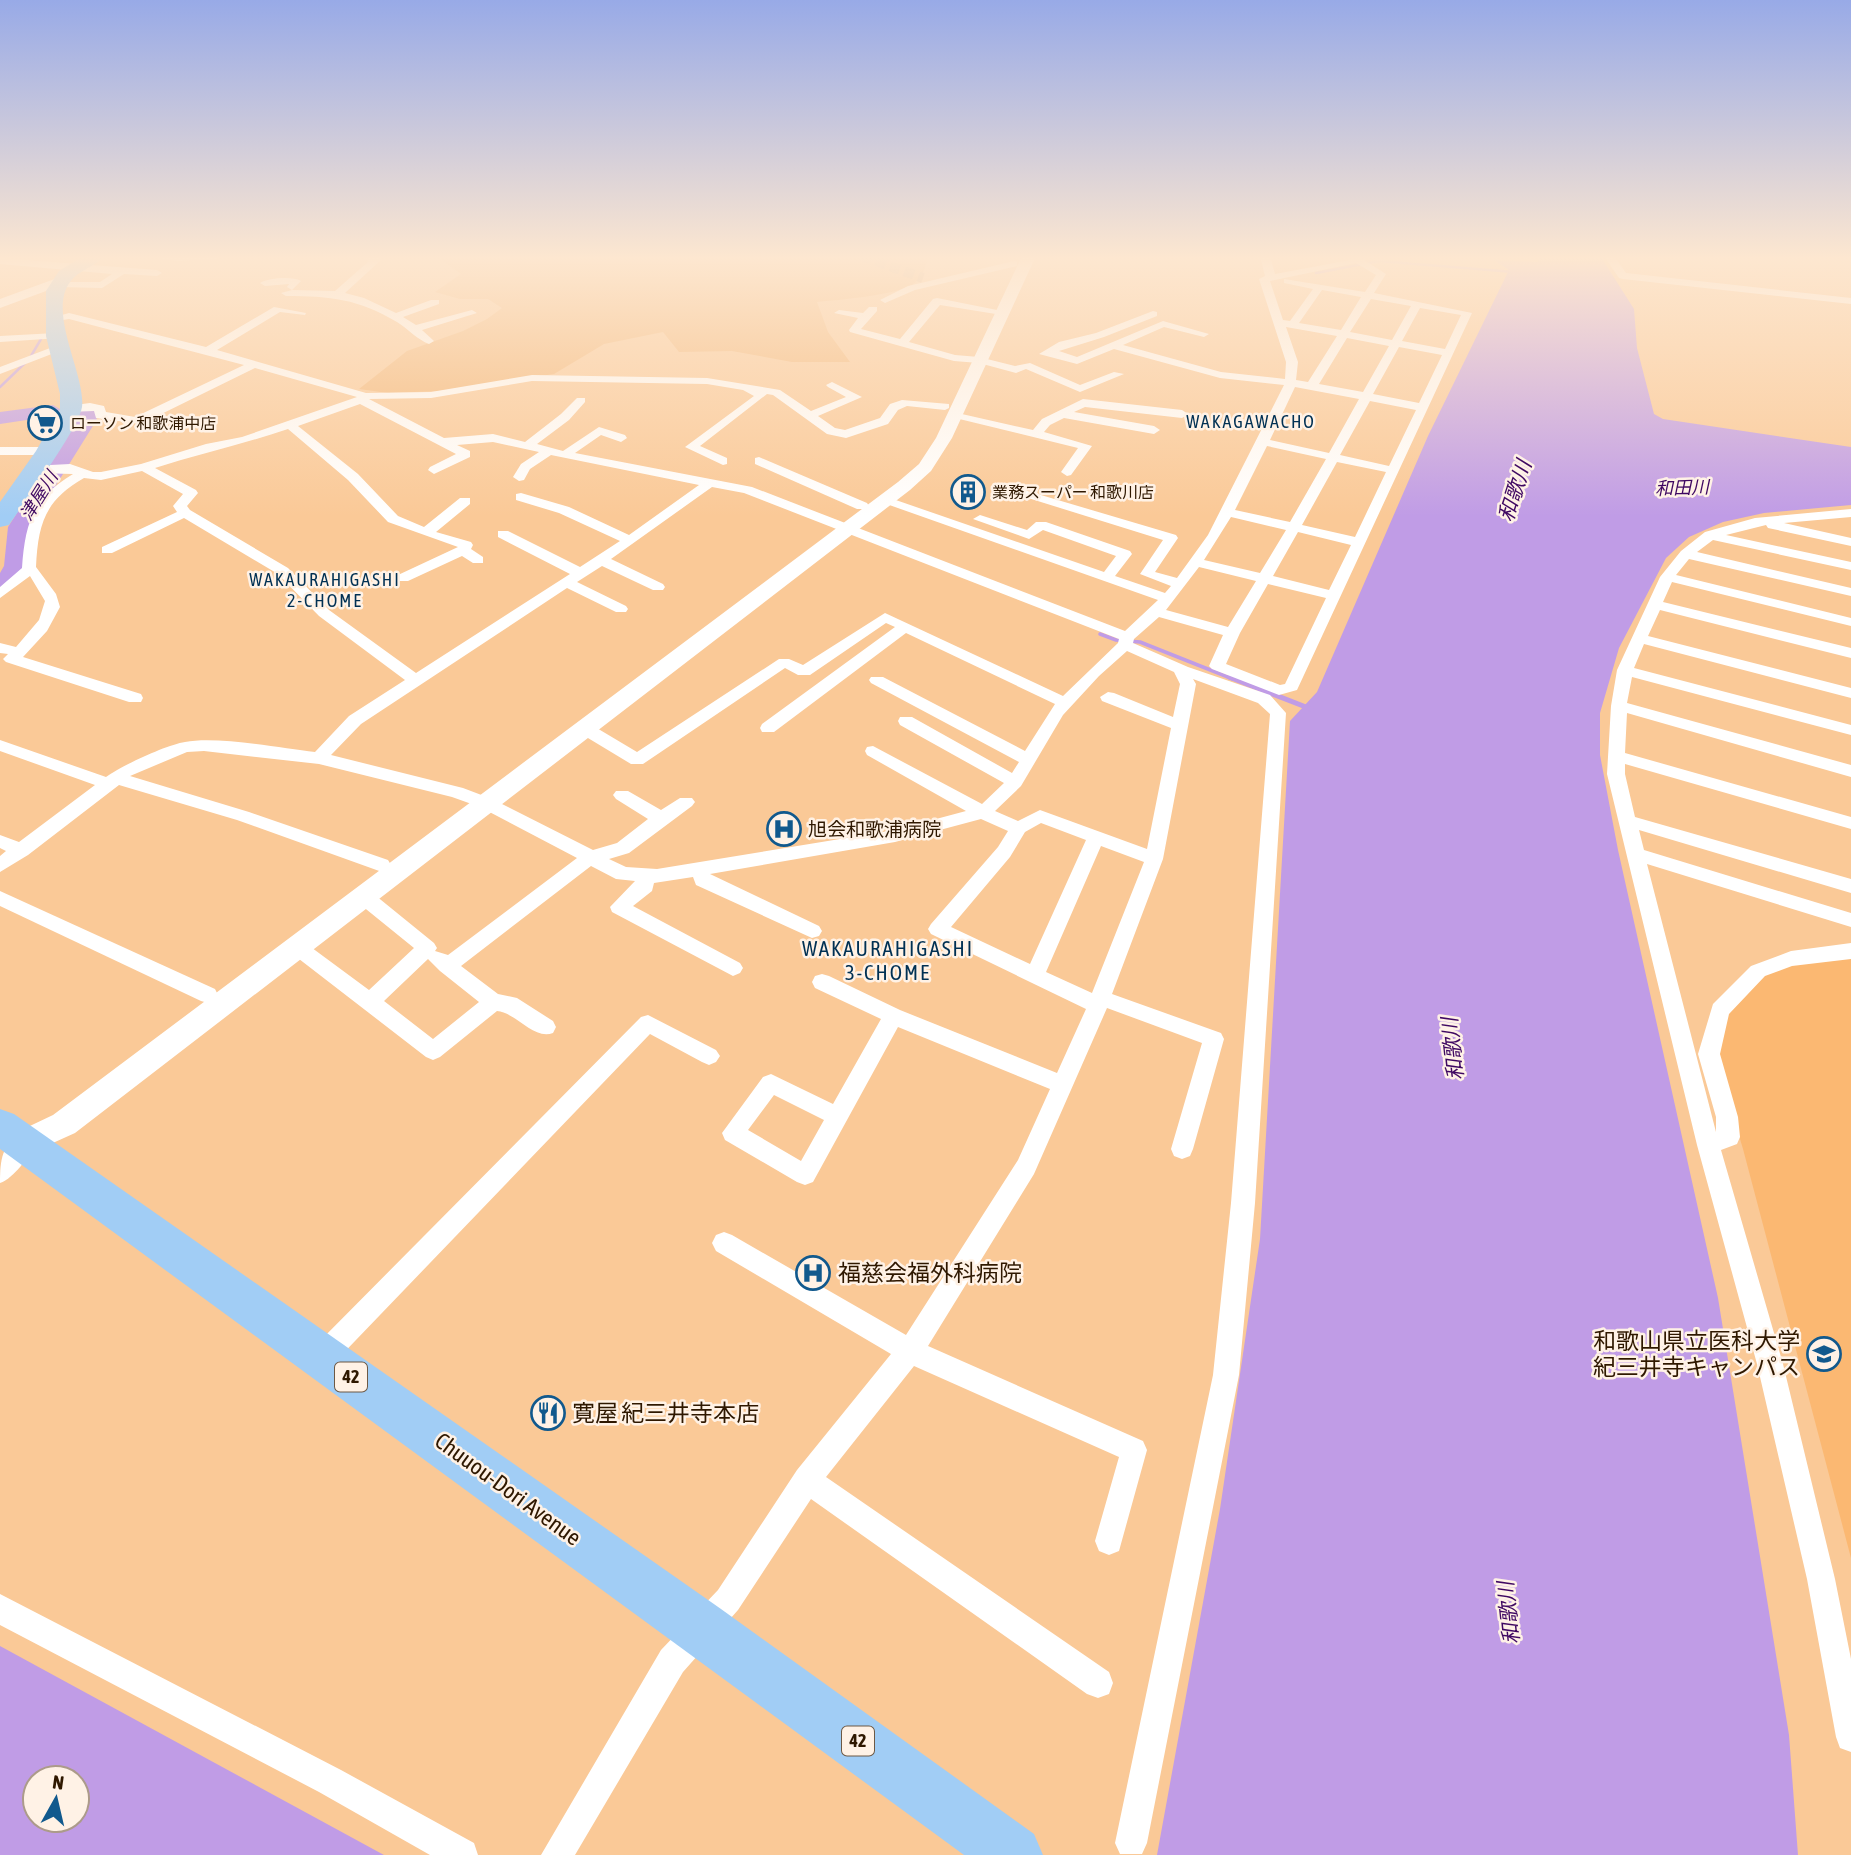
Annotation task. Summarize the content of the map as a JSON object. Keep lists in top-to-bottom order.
{
  "streets": {
    "highway": ["42", "Chuuou-Dori Avenue"]
  },
  "districts": ["WAKAGAWACHO", "WAKAURAHIGASHI 2-CHOME", "WAKAURAHIGASHI 3-CHOME"],
  "water": ["和田川", "和歌川", "津屋川"],
  "places": {
    "supermarket": ["ローソン 和歌浦中店"],
    "building": ["業務スーパー 和歌川店"],
    "hospital": ["旭会和歌浦病院", "福慈会福外科病院"],
    "school or university": ["和歌山県立医科大学 紀三井寺キャンパス"],
    "restaurant": ["寛屋 紀三井寺本店"]
  },
  "north": "top"
}
